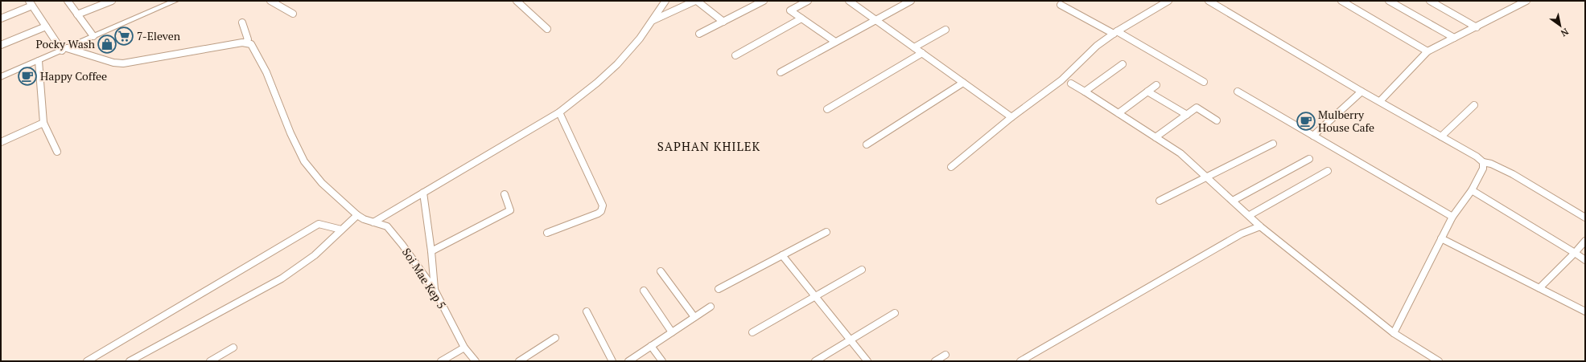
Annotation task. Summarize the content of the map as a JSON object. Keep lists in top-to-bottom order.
{
  "streets": {
    "street": ["Soi Mae Kep 5"]
  },
  "districts": ["SAPHAN KHILEK"],
  "places": {
    "supermarket": ["7-Eleven"],
    "shop": ["Pocky Wash"],
    "cafe": ["Happy Coffee", "Mulberry House Cafe"]
  },
  "north": "bottom right"
}
